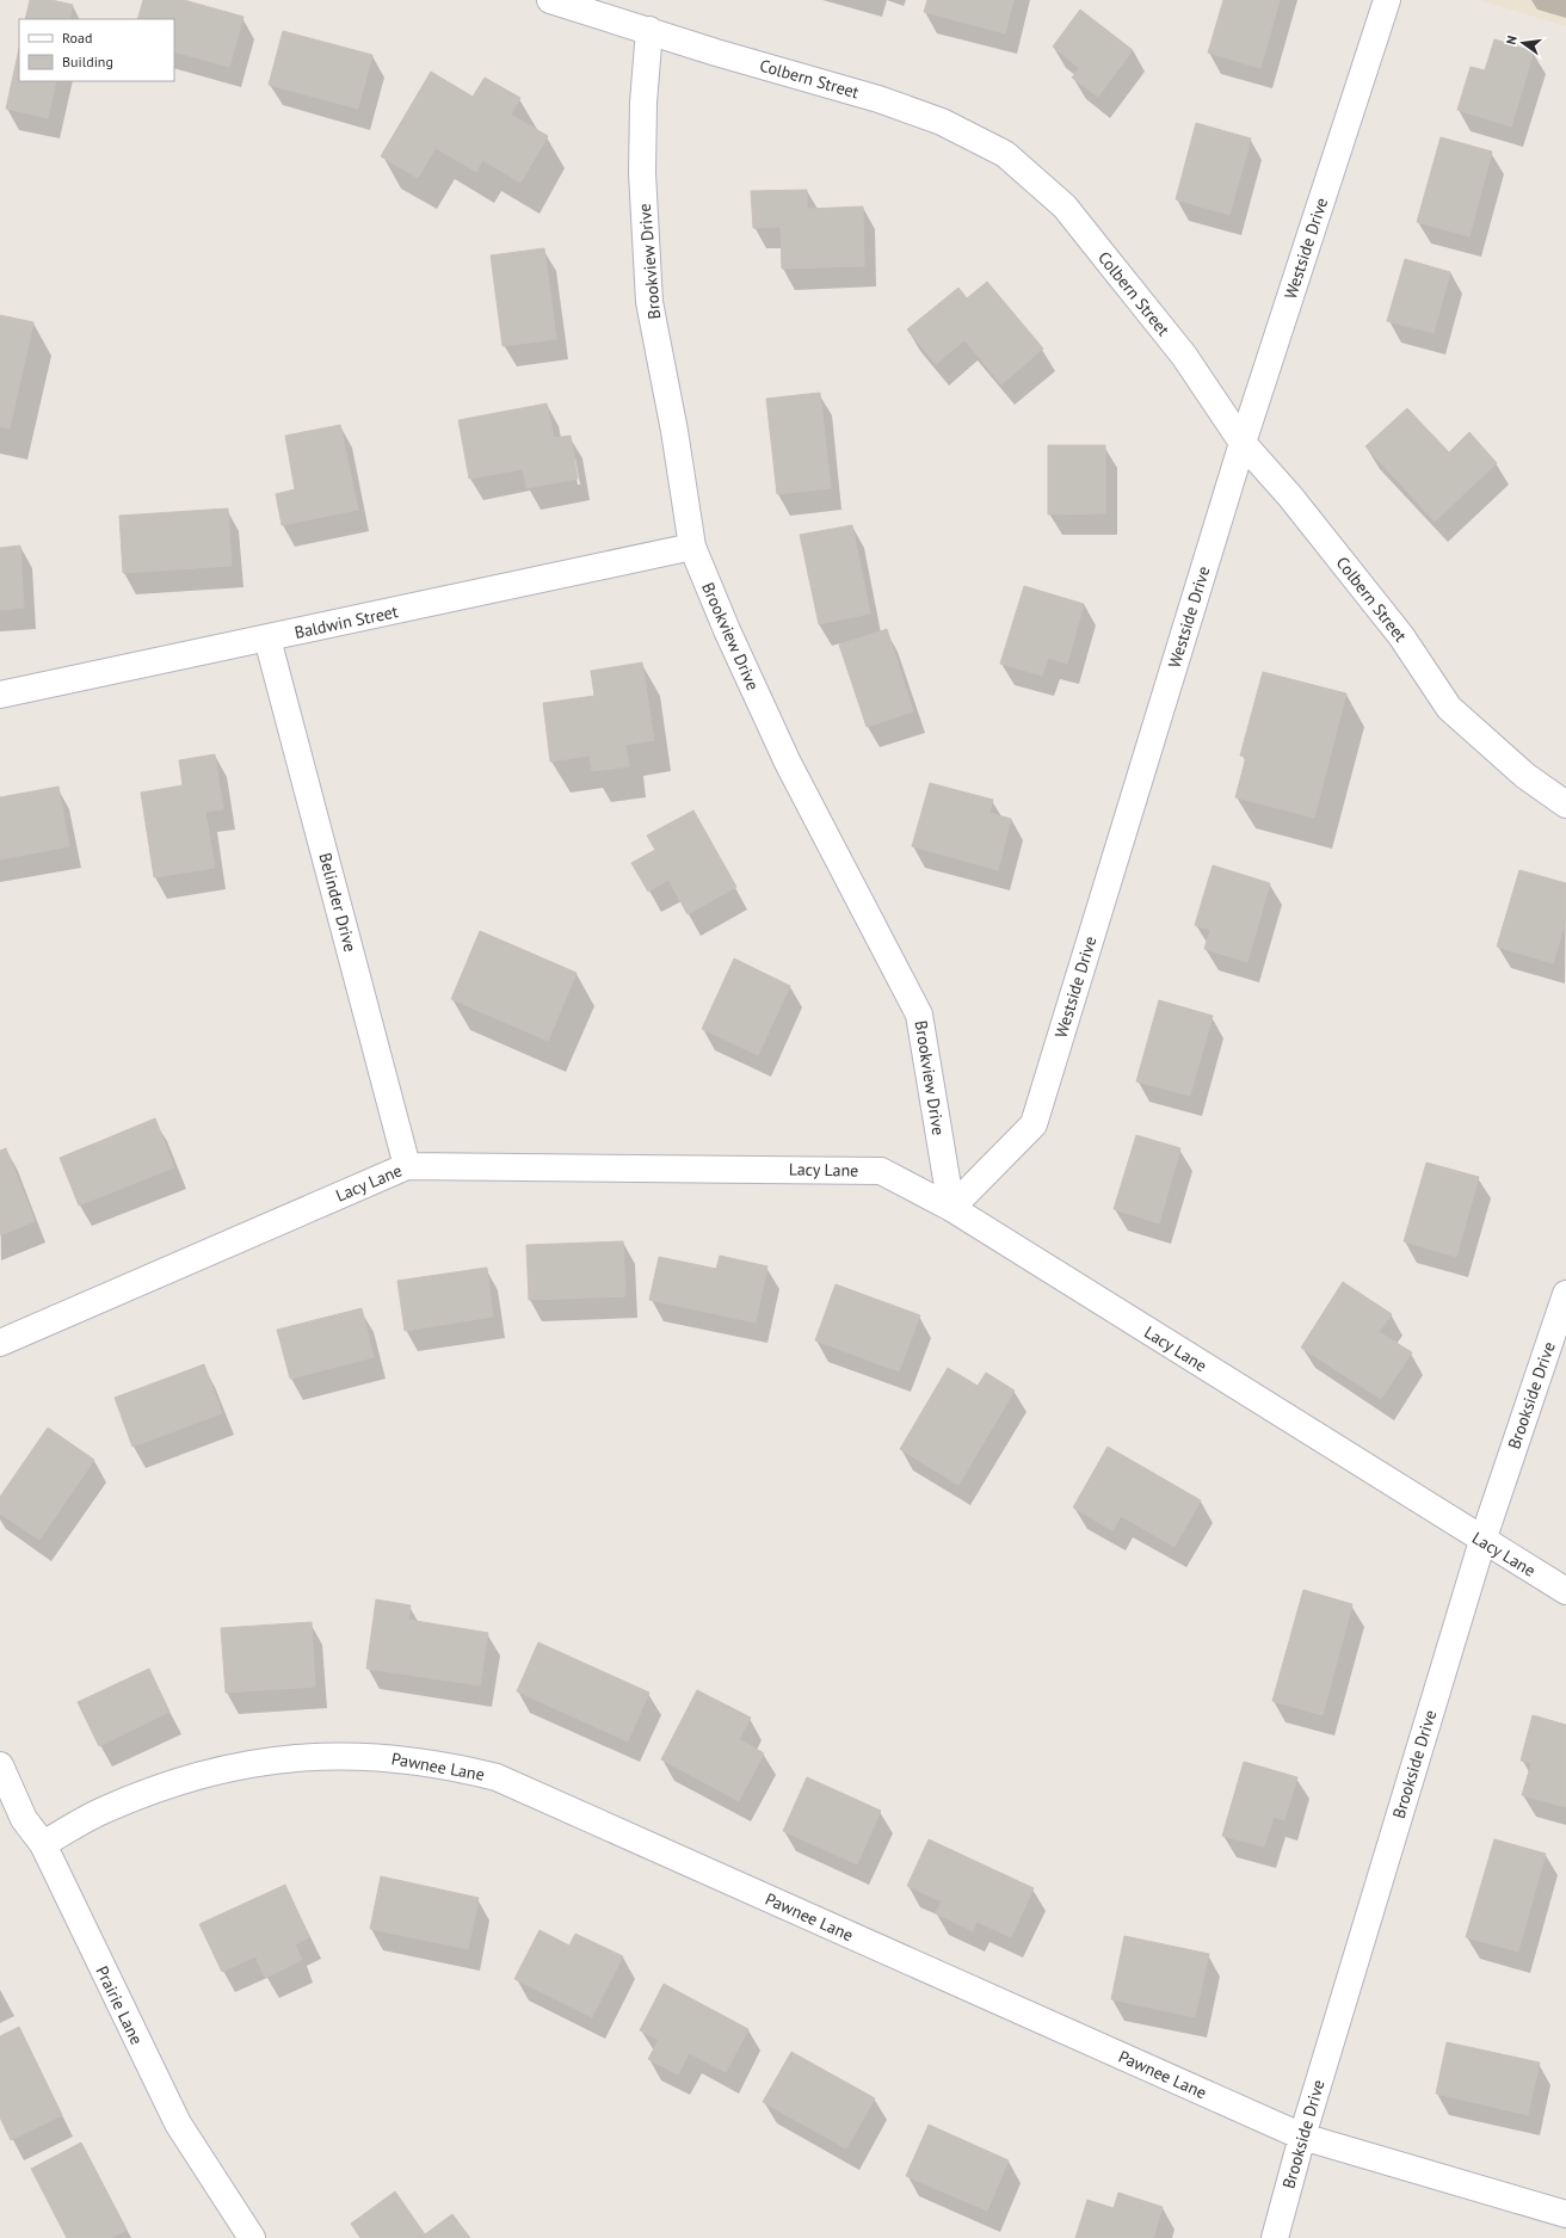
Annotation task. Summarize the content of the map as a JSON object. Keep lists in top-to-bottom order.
{
  "streets": {
    "street": [
      "Colbern Street",
      "Westside Drive",
      "Brookview Drive",
      "Baldwin Street",
      "Belinder Drive",
      "Lacy Lane",
      "Brookside Drive",
      "Pawnee Lane",
      "Prairie Lane"
    ]
  },
  "crossings": [
    ["Colbern Street", "Westside Drive"],
    ["Colbern Street", "Brookview Drive"],
    ["Westside Drive", "Brookview Drive"],
    ["Westside Drive", "Lacy Lane"],
    ["Brookview Drive", "Baldwin Street"],
    ["Brookview Drive", "Lacy Lane"],
    ["Baldwin Street", "Belinder Drive"],
    ["Belinder Drive", "Lacy Lane"],
    ["Lacy Lane", "Brookside Drive"],
    ["Brookside Drive", "Pawnee Lane"],
    ["Pawnee Lane", "Prairie Lane"]
  ],
  "legend": ["Road", "Building"],
  "north": "left"
}
